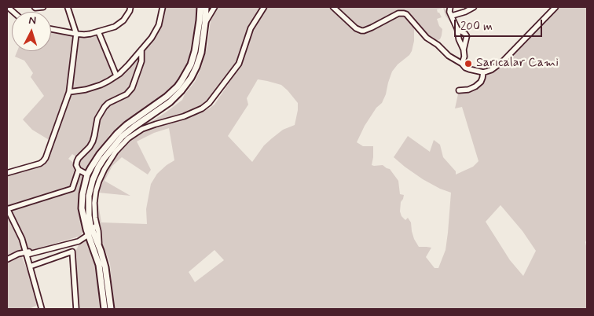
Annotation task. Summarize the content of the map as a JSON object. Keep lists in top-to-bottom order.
{
  "places": ["Sarıcalar Cami"],
  "scale_bar": "200 m",
  "north": "top"
}
